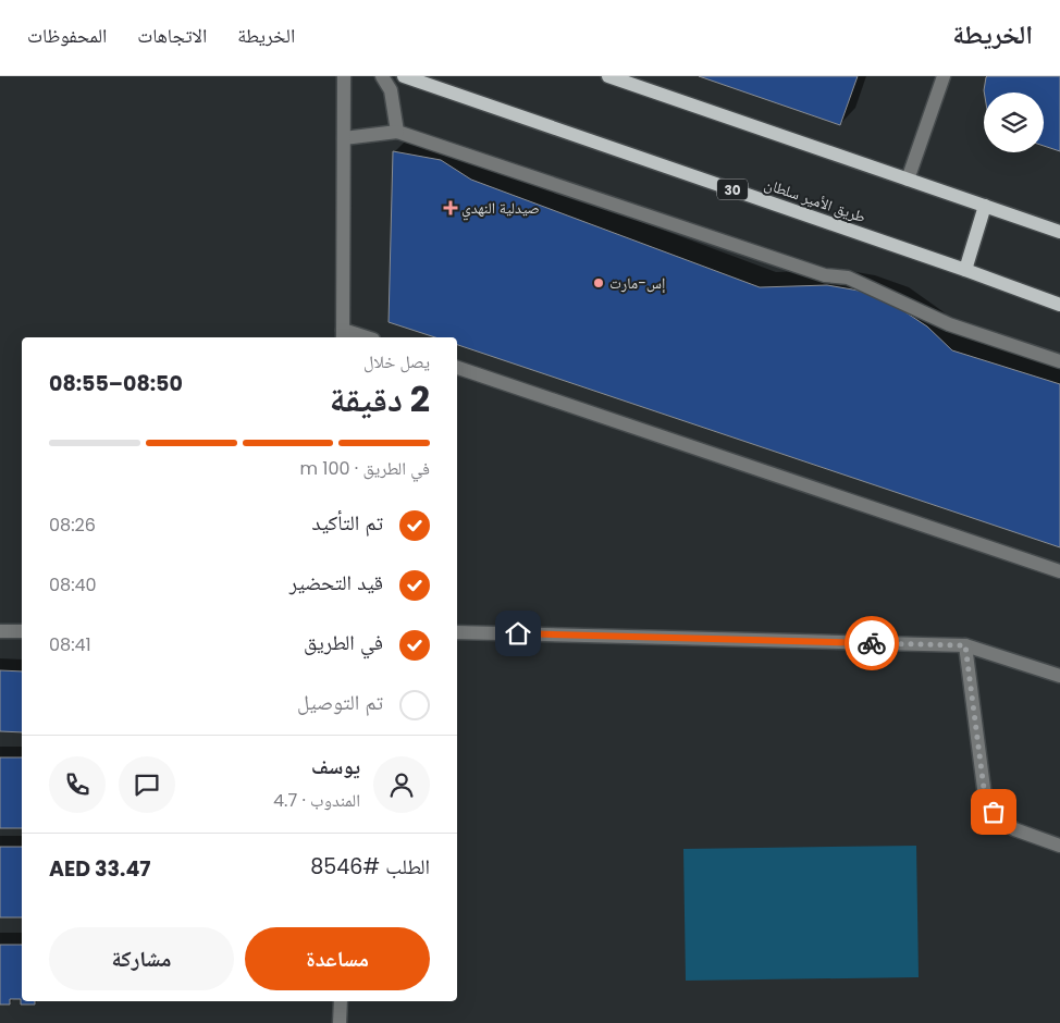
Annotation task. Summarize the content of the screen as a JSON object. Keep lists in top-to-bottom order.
{
  "streets": {
    "main road": ["30", "طريق الأمير سلطان"]
  },
  "places": {
    "health": ["صيدلية النهدي"],
    "other": ["إس-مارت"]
  },
  "page": {
    "header": "الخريطة",
    "nav": ["الخريطة", "الاتجاهات", "المحفوظات"],
    "heading": ["2 دقيقة", "يصل خلال", "08:50–08:55"],
    "panel": [
      "يوسف",
      "المندوب · 4.7",
      "الطلب #8546",
      "AED 33.47"
    ],
    "bar": "في الطريق · 100 m",
    "list": [
      ["تم التأكيد", "08:26"],
      ["قيد التحضير", "08:40"],
      ["في الطريق", "08:41"],
      "تم التوصيل"
    ],
    "buttons": ["مساعدة", "مشاركة"]
  }
}
